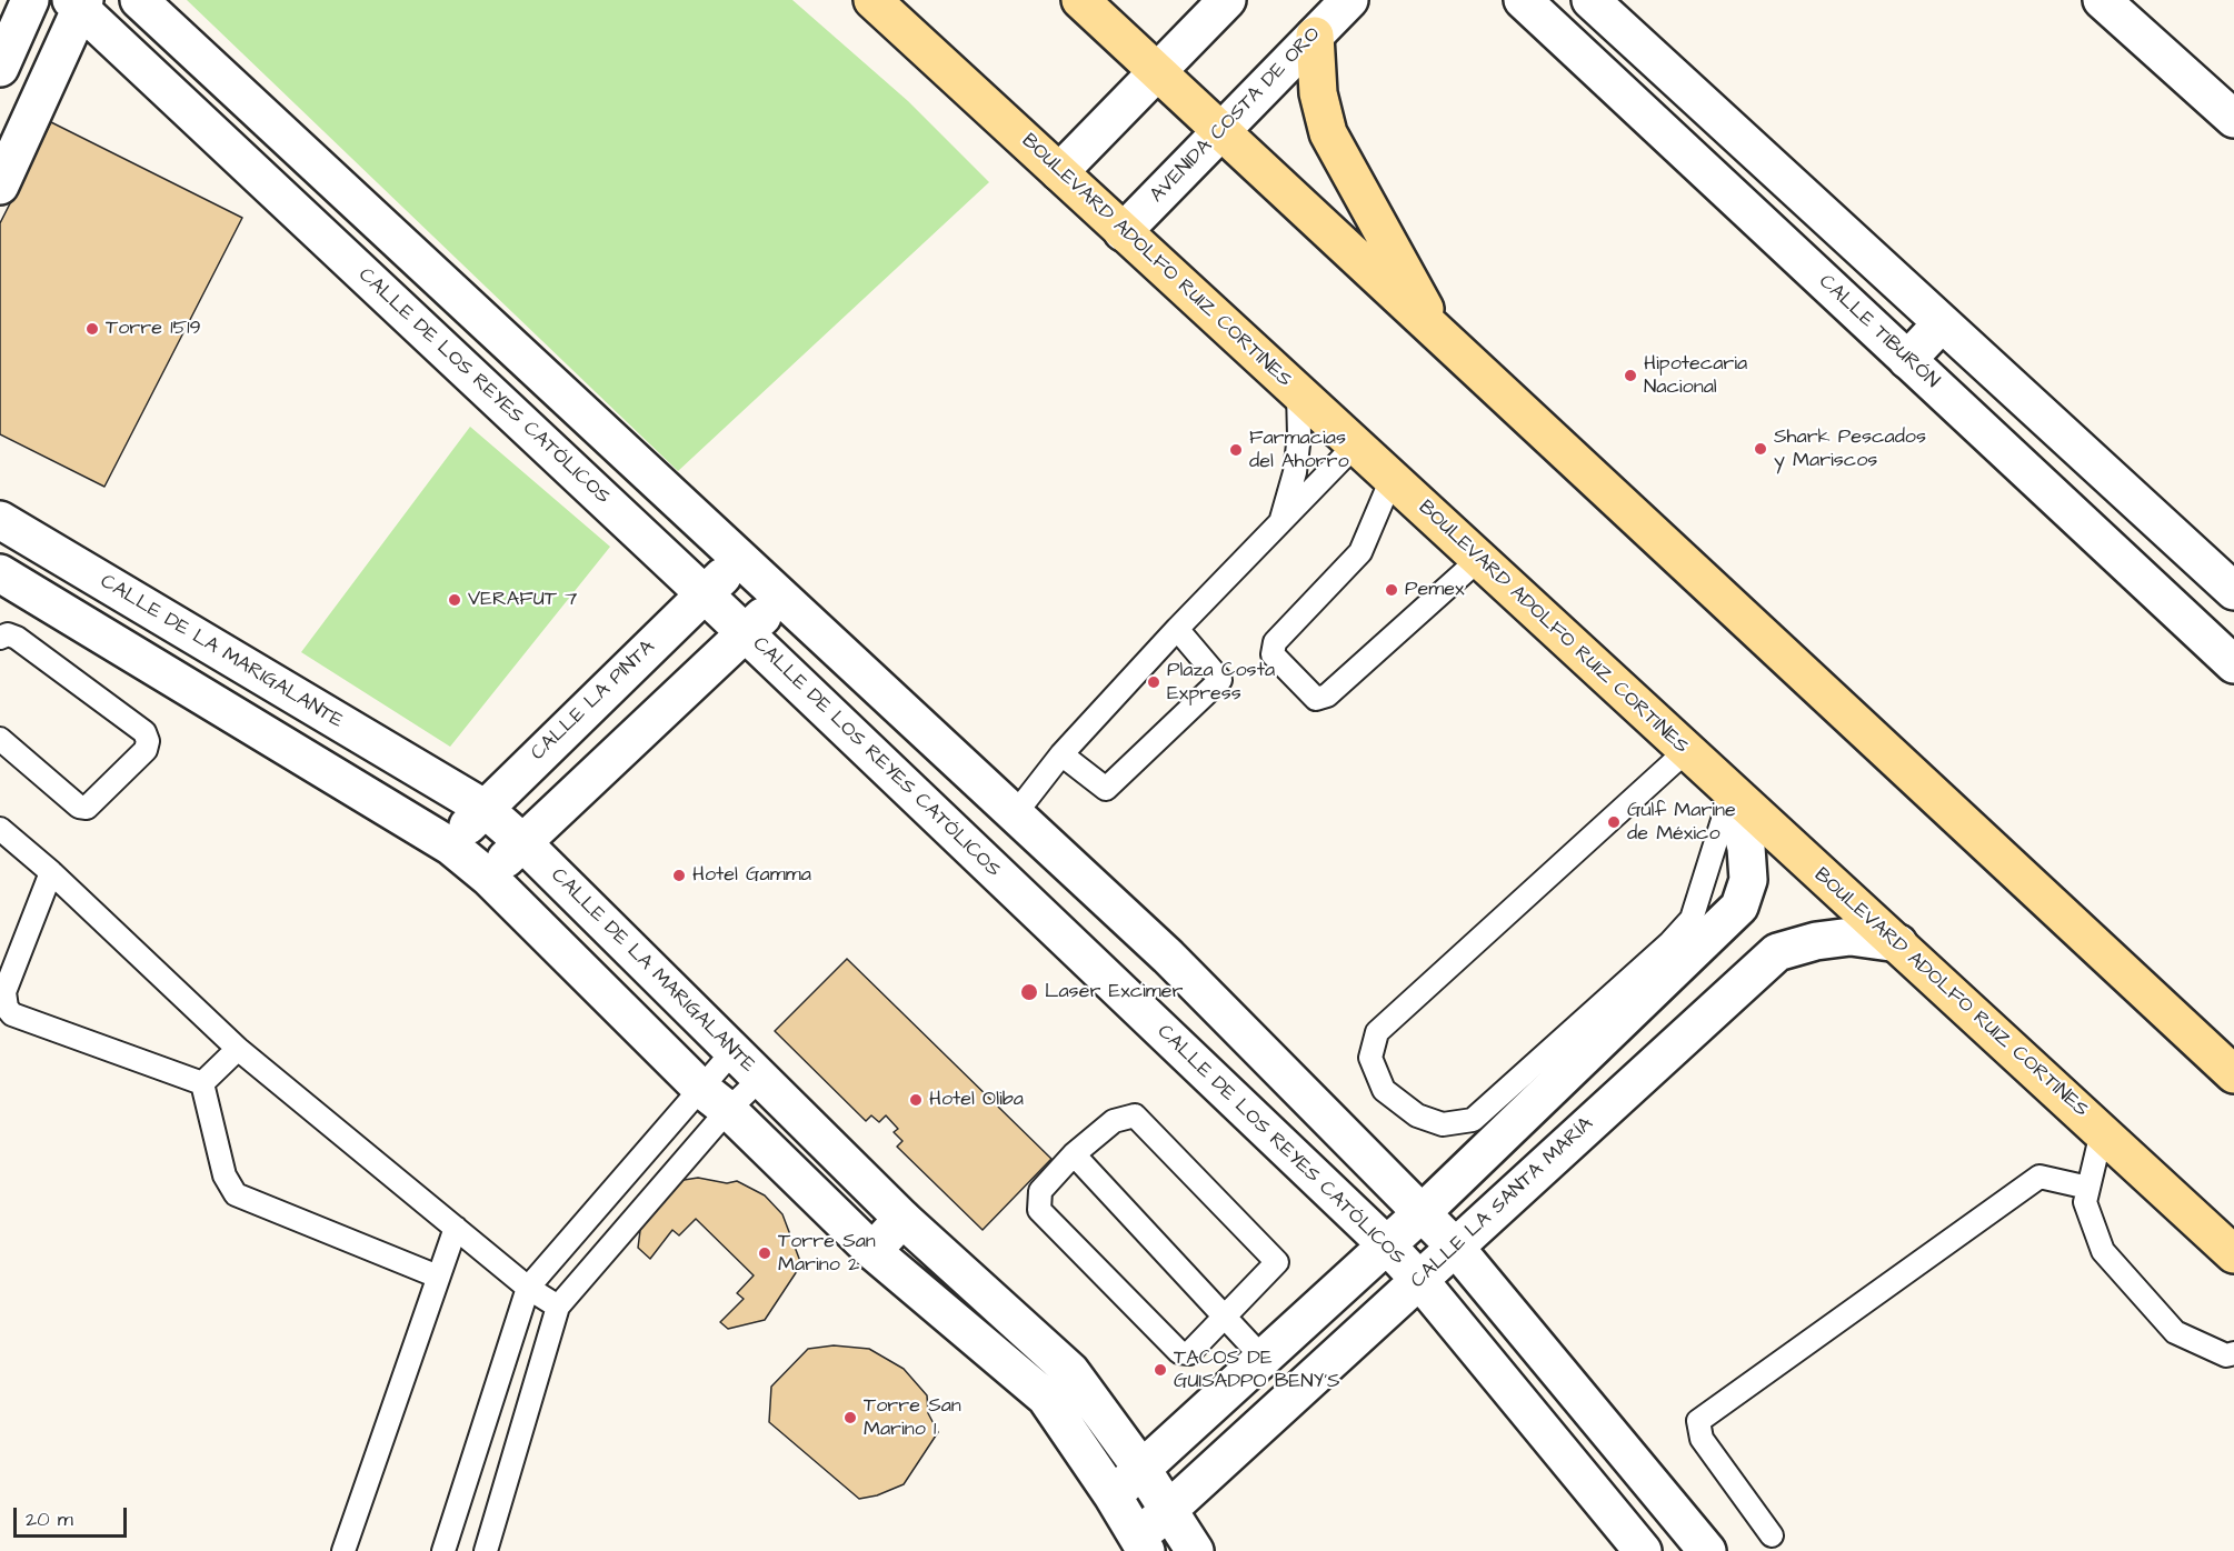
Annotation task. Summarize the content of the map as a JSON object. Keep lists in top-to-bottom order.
{
  "streets": {
    "main road": ["BOULEVARD ADOLFO RUIZ CORTINES"],
    "street": [
      "AVENIDA COSTA DE ORO",
      "CALLE TIBURÓN",
      "CALLE DE LOS REYES CATÓLICOS",
      "CALLE DE LA MARIGALANTE",
      "CALLE LA PINTA",
      "CALLE LA SANTA MARÍA"
    ]
  },
  "crossings": [
    ["AVENIDA COSTA DE ORO", "BOULEVARD ADOLFO RUIZ CORTINES"],
    ["BOULEVARD ADOLFO RUIZ CORTINES", "CALLE LA SANTA MARÍA"],
    ["CALLE DE LOS REYES CATÓLICOS", "CALLE LA PINTA"],
    ["CALLE DE LOS REYES CATÓLICOS", "CALLE LA SANTA MARÍA"],
    ["CALLE DE LA MARIGALANTE", "CALLE LA PINTA"],
    ["CALLE DE LA MARIGALANTE", "CALLE LA SANTA MARÍA"]
  ],
  "places": [
    "Torre 1519",
    "Hipotecaria Nacional",
    "Shark Pescados y Mariscos",
    "Farmacias del Ahorro",
    "Pemex",
    "VERAFUT 7",
    "Plaza Costa Express",
    "Gulf Marine de México",
    "Hotel Gamma",
    "Laser Excimer",
    "Hotel Oliba",
    "Torre San Marino 2",
    "TACOS DE GUISADPO BENY'S",
    "Torre San Marino 1"
  ],
  "scale_bar": "20 m"
}
